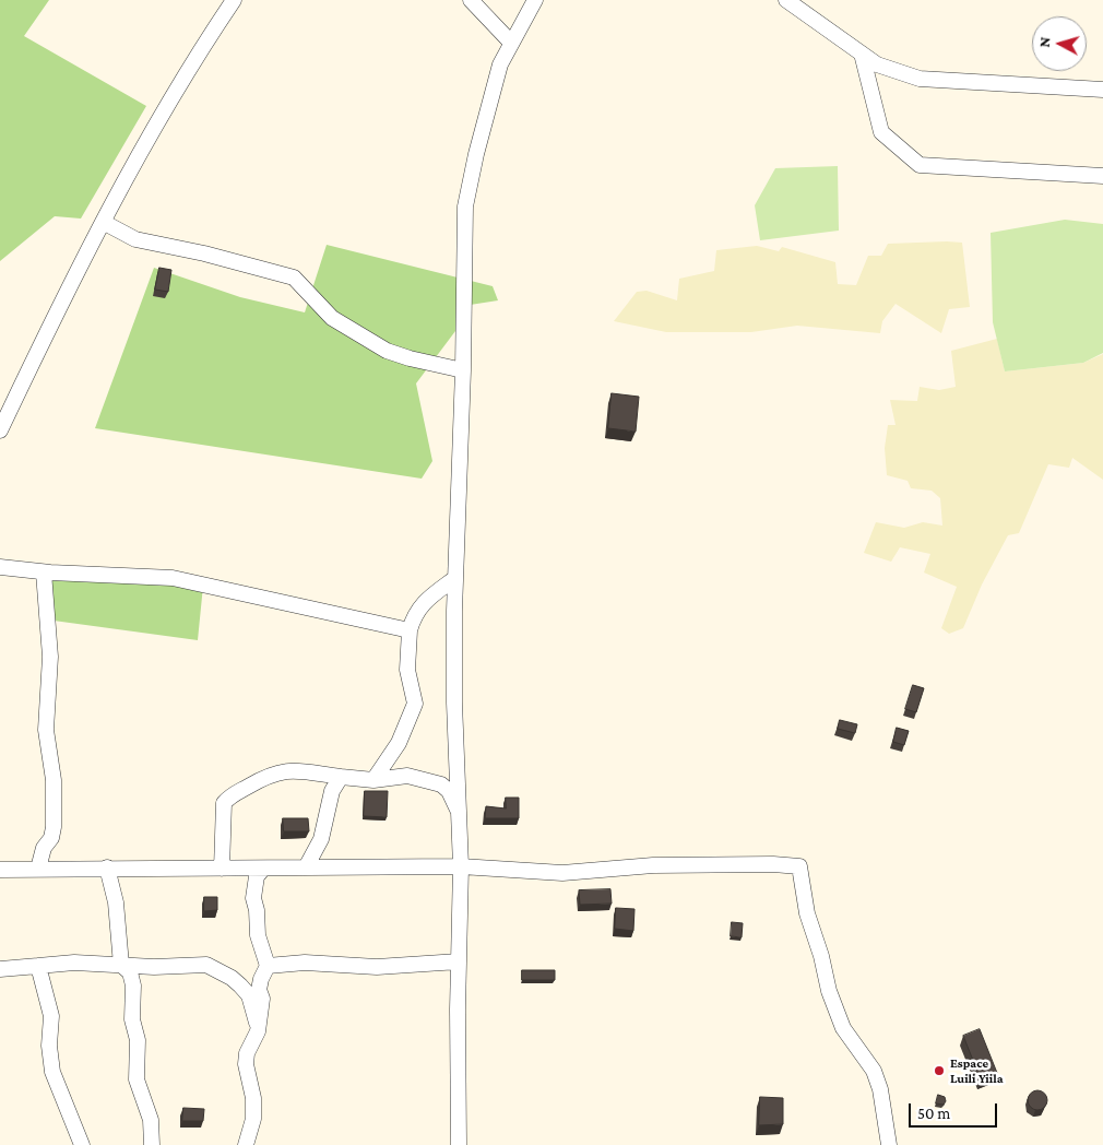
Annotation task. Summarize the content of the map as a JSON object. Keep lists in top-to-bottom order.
{
  "places": ["Espace Luili Yiila"],
  "scale_bar": "50 m",
  "north": "left"
}
